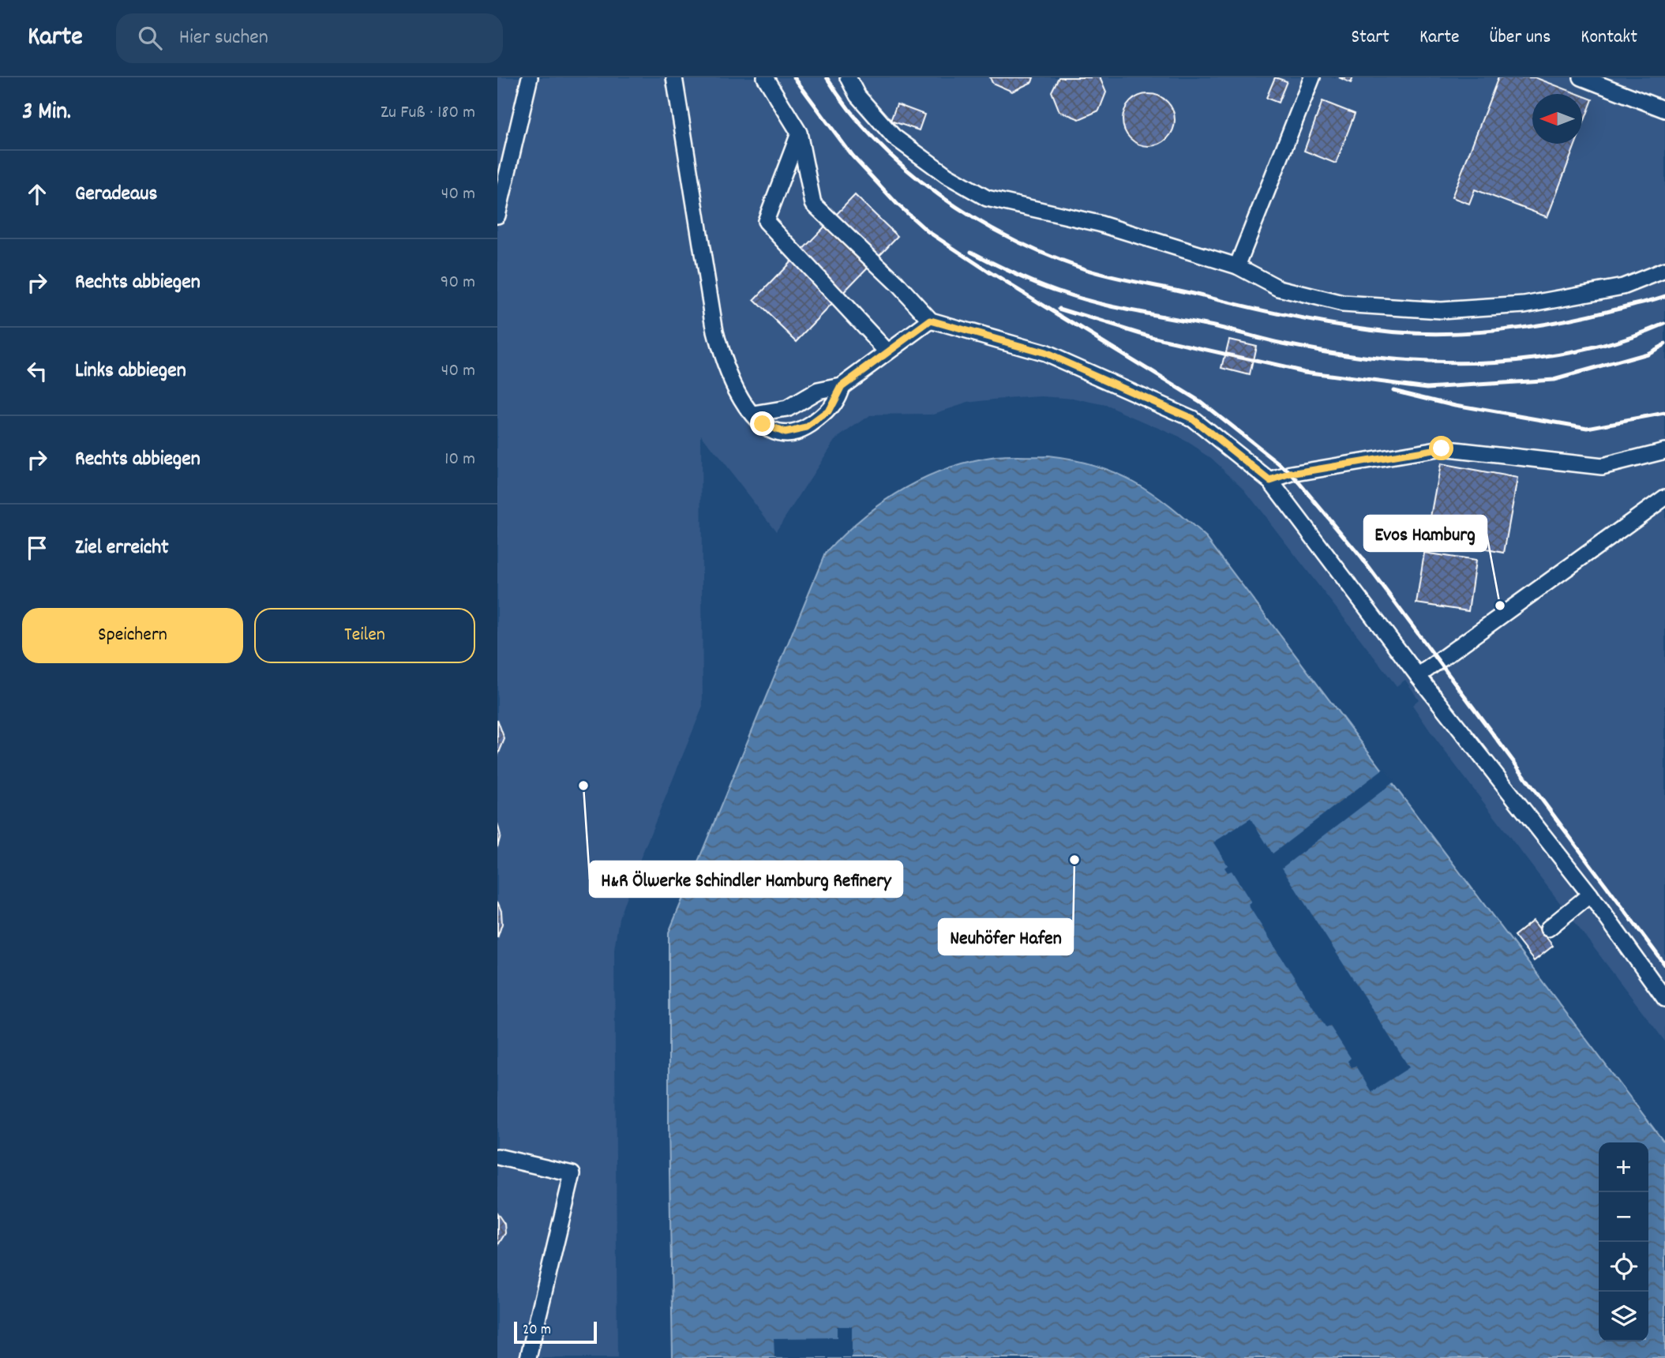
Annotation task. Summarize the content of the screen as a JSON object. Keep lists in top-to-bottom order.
{
  "places": ["Evos Hamburg", "H&R Ölwerke Schindler Hamburg Refinery", "Neuhöfer Hafen"],
  "scale_bar": "20 m",
  "north": "left",
  "page": {
    "header": "Karte",
    "search": "Hier suchen",
    "nav": [
      "Start",
      "Karte",
      "Über uns",
      "Kontakt"
    ],
    "heading": ["3 Min.", "Zu Fuß · 180 m"],
    "list": [
      ["Geradeaus", "40 m"],
      ["Rechts abbiegen", "90 m"],
      ["Links abbiegen", "40 m"],
      ["Rechts abbiegen", "10 m"],
      "Ziel erreicht"
    ],
    "buttons": ["Speichern", "Teilen"],
    "map_buttons": ["+", "−"],
    "scale": "20 m"
  }
}
